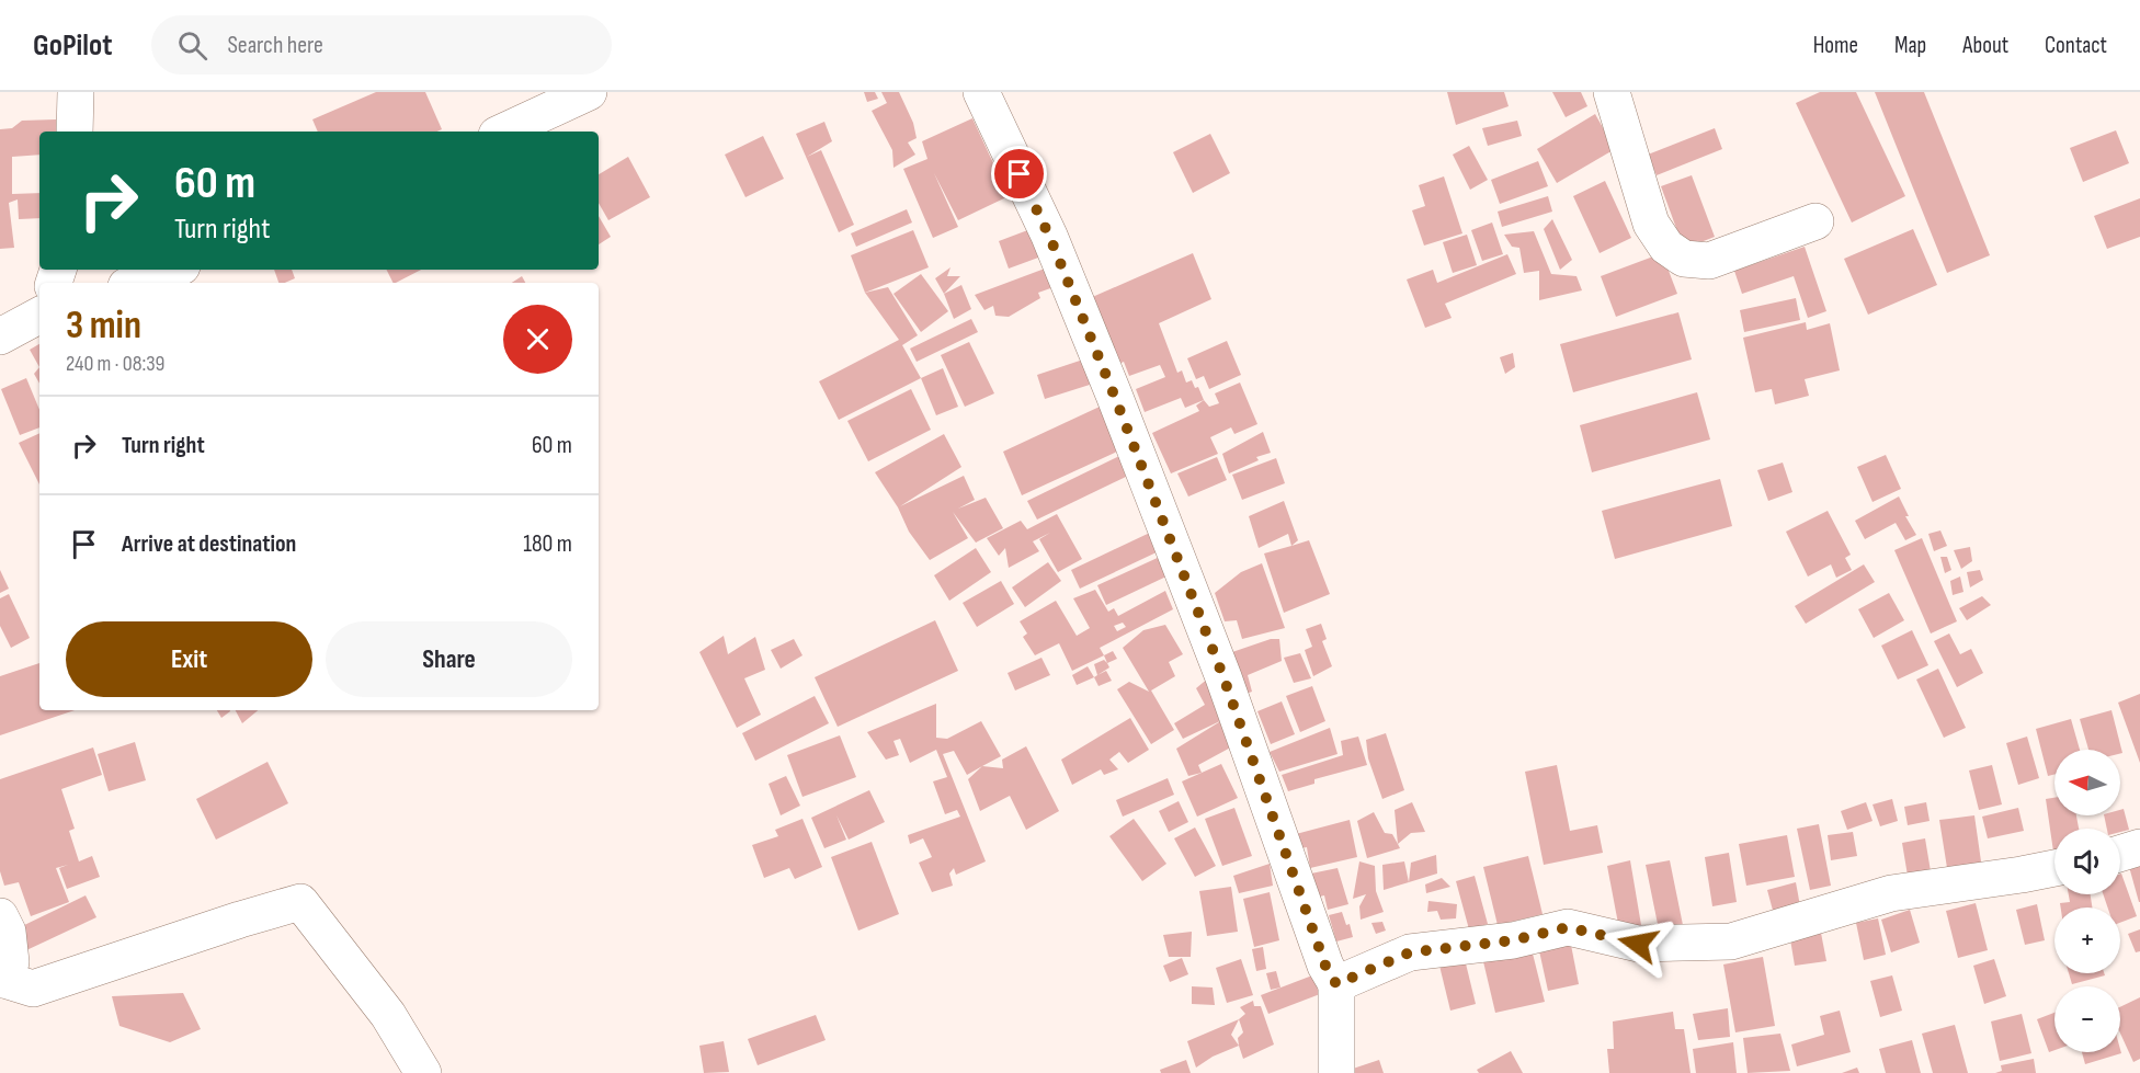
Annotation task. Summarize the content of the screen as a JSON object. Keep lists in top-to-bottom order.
{
  "north": "left",
  "page": {
    "header": "GoPilot",
    "search": "Search here",
    "nav": [
      "Home",
      "Map",
      "About",
      "Contact"
    ],
    "turn": ["60 m", "Turn right"],
    "heading": ["3 min", "240 m · 08:39"],
    "list": [
      {
        "name": "Turn right",
        "value": "60 m"
      },
      {
        "name": "Arrive at destination",
        "value": "180 m"
      }
    ],
    "buttons": ["Exit", "Share"],
    "map_buttons": ["+", "−"]
  }
}
